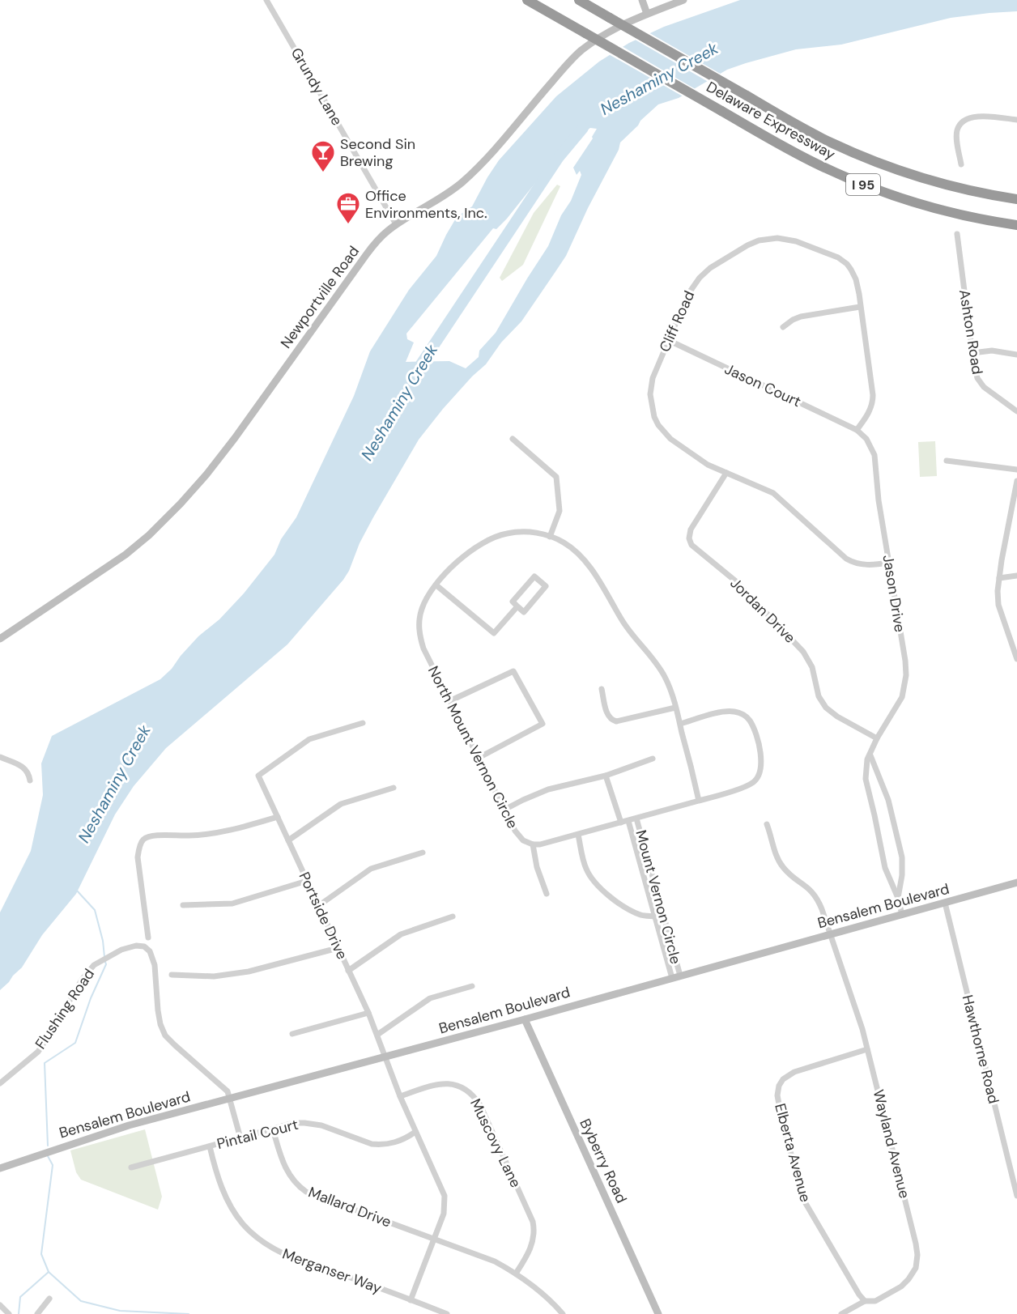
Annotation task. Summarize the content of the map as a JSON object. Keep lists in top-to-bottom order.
{
  "streets": {
    "highway": ["Delaware Expressway", "I 95"],
    "main road": ["Newportville Road", "Bensalem Boulevard", "Byberry Road"],
    "street": [
      "Grundy Lane",
      "Cliff Road",
      "Ashton Road",
      "Jason Court",
      "Jason Drive",
      "Jordan Drive",
      "North Mount Vernon Circle",
      "Mount Vernon Circle",
      "Portside Drive",
      "Flushing Road",
      "Hawthorne Road",
      "Pintail Court",
      "Muscovy Lane",
      "Wayland Avenue",
      "Elberta Avenue",
      "Mallard Drive",
      "Merganser Way"
    ]
  },
  "crossings": [
    ["Grundy Lane", "Newportville Road"],
    ["Cliff Road", "Jason Court"],
    ["Cliff Road", "Jason Drive"],
    ["Cliff Road", "Jordan Drive"],
    ["Jason Court", "Jason Drive"],
    ["Jason Drive", "Jordan Drive"],
    ["Jason Drive", "Bensalem Boulevard"],
    ["Mount Vernon Circle", "Bensalem Boulevard"],
    ["Bensalem Boulevard", "Portside Drive"],
    ["Bensalem Boulevard", "Flushing Road"],
    ["Bensalem Boulevard", "Hawthorne Road"],
    ["Bensalem Boulevard", "Wayland Avenue"],
    ["Bensalem Boulevard", "Byberry Road"],
    ["Flushing Road", "Pintail Court"],
    ["Pintail Court", "Mallard Drive"],
    ["Pintail Court", "Merganser Way"],
    ["Muscovy Lane", "Mallard Drive"],
    ["Wayland Avenue", "Elberta Avenue"]
  ],
  "water": ["Neshaminy Creek"],
  "places": {
    "bar": ["Second Sin Brewing"],
    "office": ["Office Environments, Inc."]
  }
}
